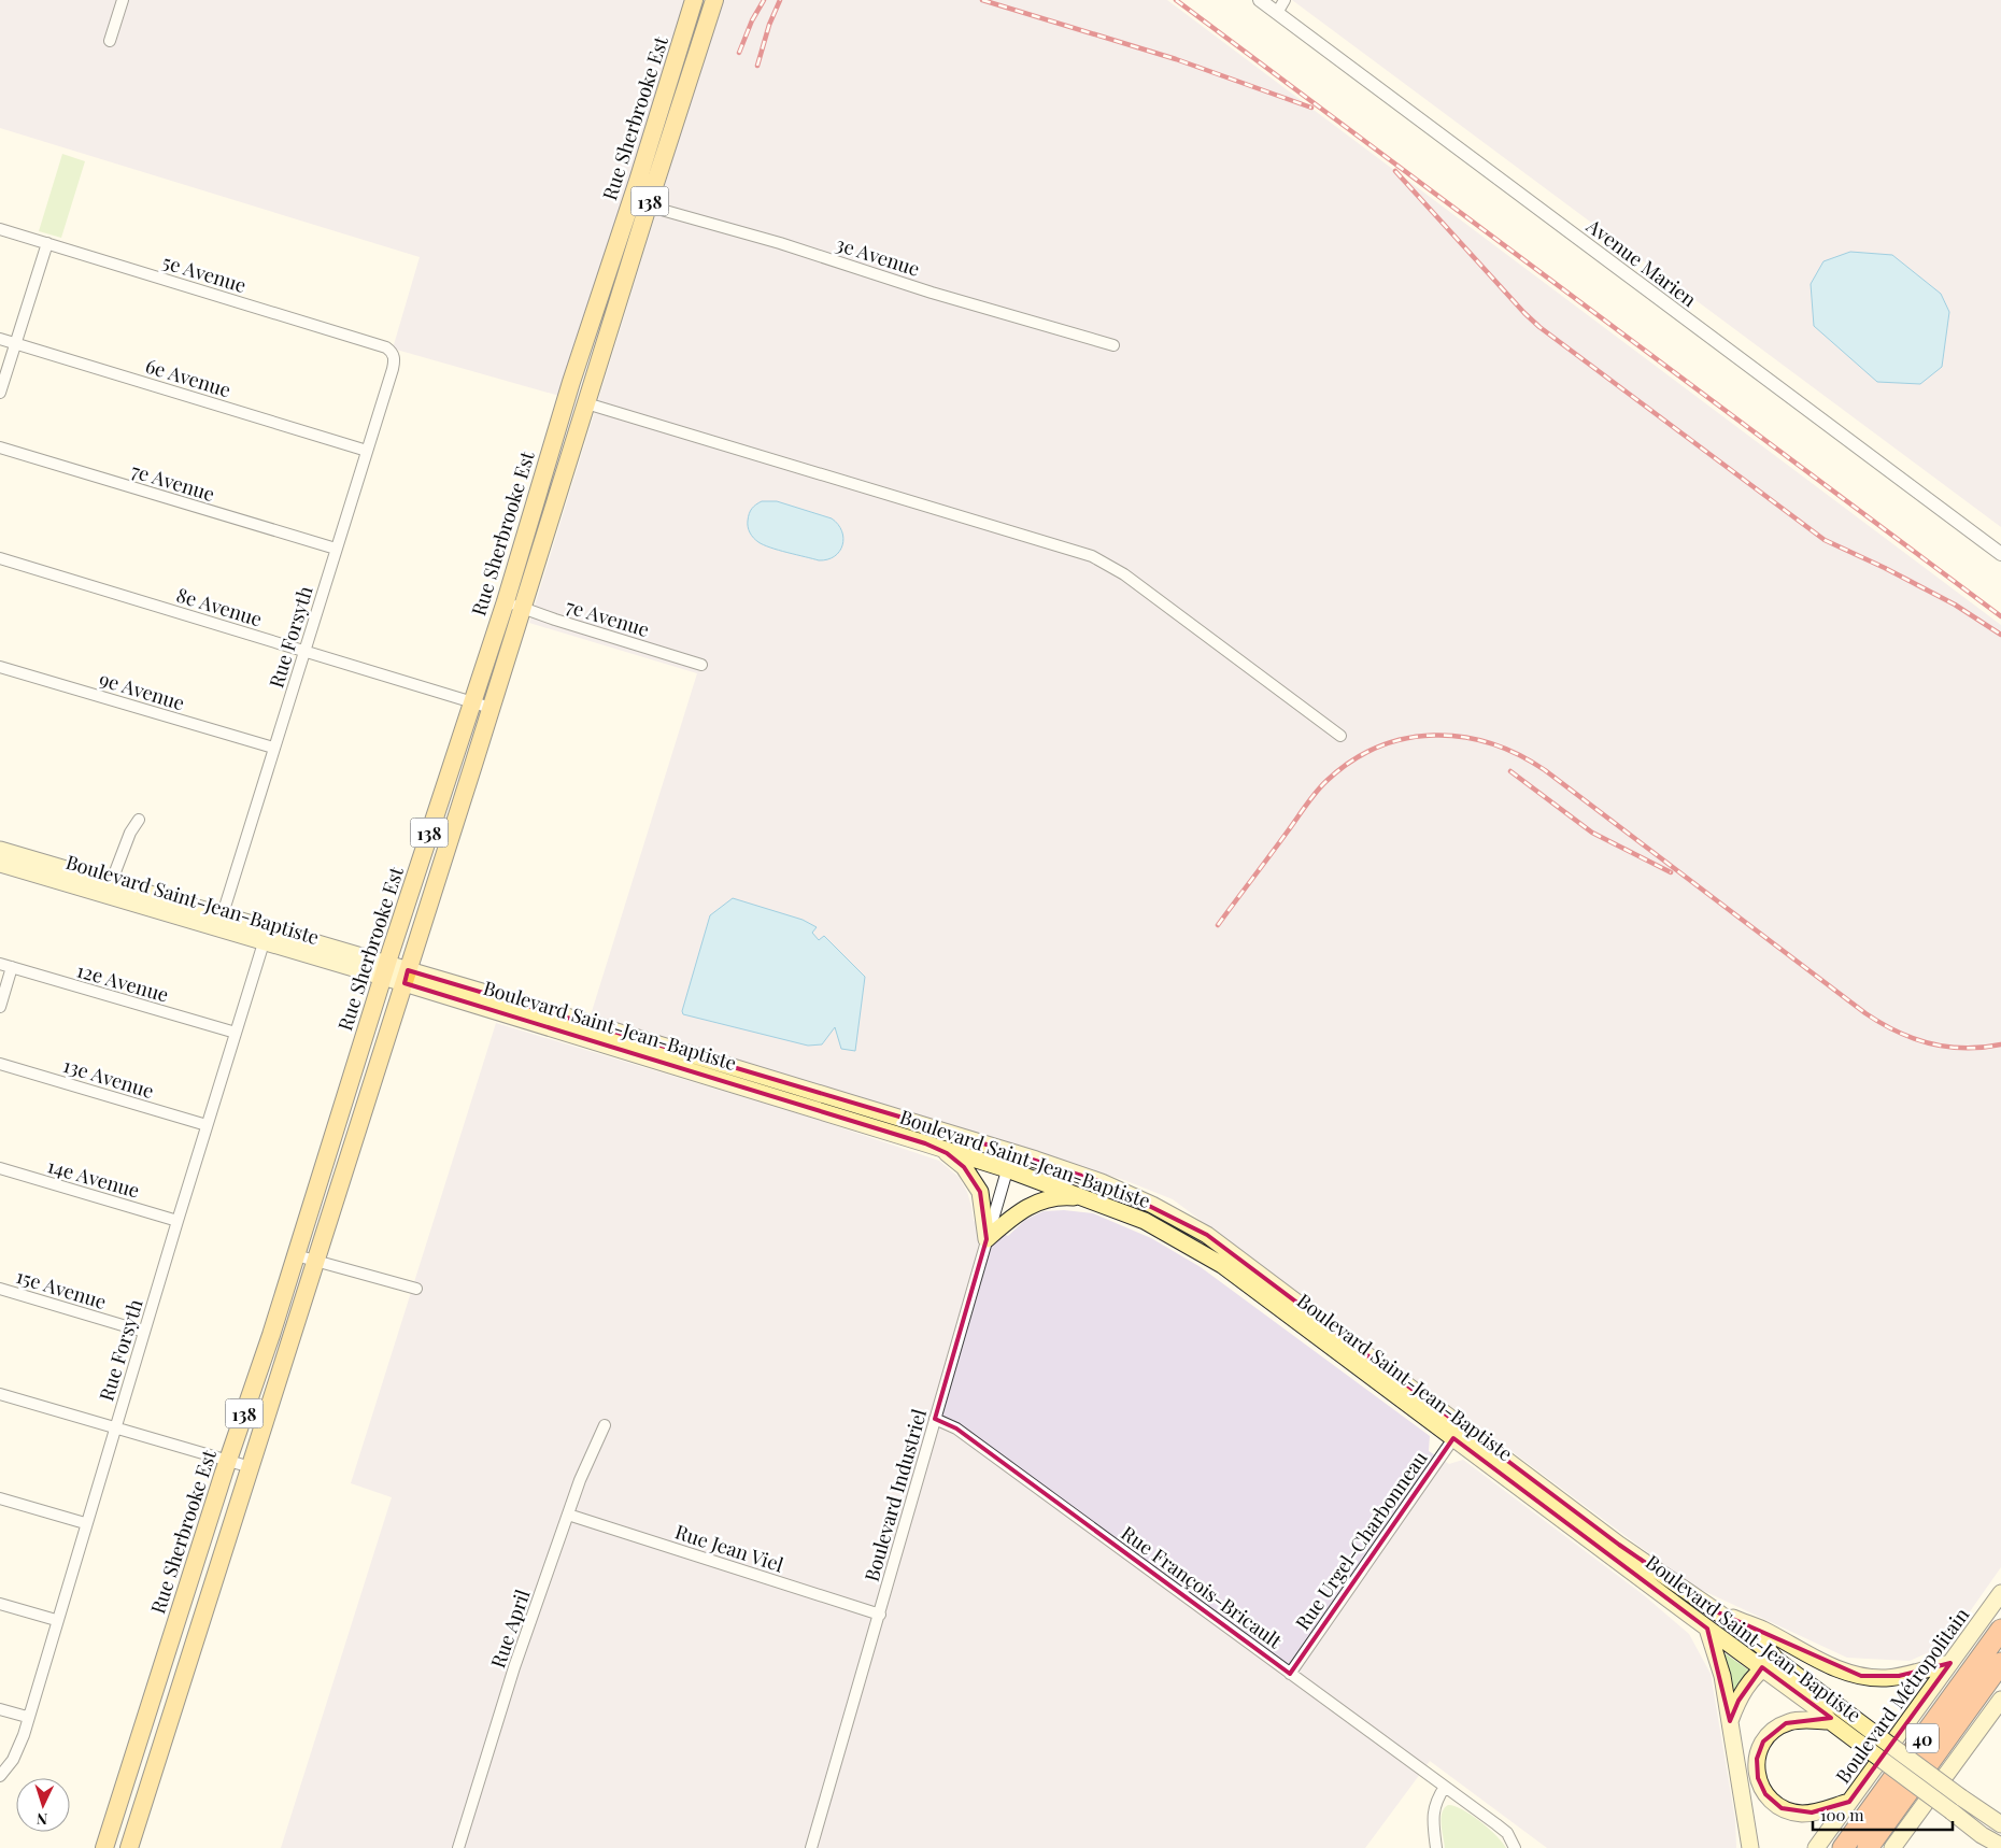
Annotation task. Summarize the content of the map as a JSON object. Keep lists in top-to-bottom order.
{
  "streets": {
    "highway": ["40"],
    "main road": [
      "Rue Sherbrooke Est",
      "138",
      "Boulevard Saint-Jean-Baptiste",
      "Boulevard Métropolitain"
    ],
    "street": [
      "3e Avenue",
      "Avenue Marien",
      "5e Avenue",
      "6e Avenue",
      "7e Avenue",
      "8e Avenue",
      "Rue Forsyth",
      "9e Avenue",
      "12e Avenue",
      "13e Avenue",
      "14e Avenue",
      "15e Avenue",
      "Boulevard Industriel",
      "Rue Urgel-Charbonneau",
      "Rue Jean Viel",
      "Rue François-Bricault",
      "Rue April"
    ]
  },
  "crossings": [
    ["Rue Sherbrooke Est", "3e Avenue"],
    ["Rue Sherbrooke Est", "7e Avenue"],
    ["Rue Sherbrooke Est", "8e Avenue"],
    ["Rue Sherbrooke Est", "Boulevard Saint-Jean-Baptiste"],
    ["5e Avenue", "Rue Forsyth"],
    ["6e Avenue", "Rue Forsyth"],
    ["7e Avenue", "Rue Forsyth"],
    ["8e Avenue", "Rue Forsyth"],
    ["Rue Forsyth", "9e Avenue"],
    ["Rue Forsyth", "Boulevard Saint-Jean-Baptiste"],
    ["Rue Forsyth", "12e Avenue"],
    ["Rue Forsyth", "13e Avenue"],
    ["Rue Forsyth", "14e Avenue"],
    ["Rue Forsyth", "15e Avenue"],
    ["Boulevard Saint-Jean-Baptiste", "Boulevard Industriel"],
    ["Boulevard Saint-Jean-Baptiste", "Rue Urgel-Charbonneau"],
    ["Boulevard Industriel", "Rue Jean Viel"],
    ["Boulevard Industriel", "Rue François-Bricault"],
    ["Rue Urgel-Charbonneau", "Rue François-Bricault"],
    ["Rue Jean Viel", "Rue April"]
  ],
  "scale_bar": "100 m",
  "north": "bottom"
}
